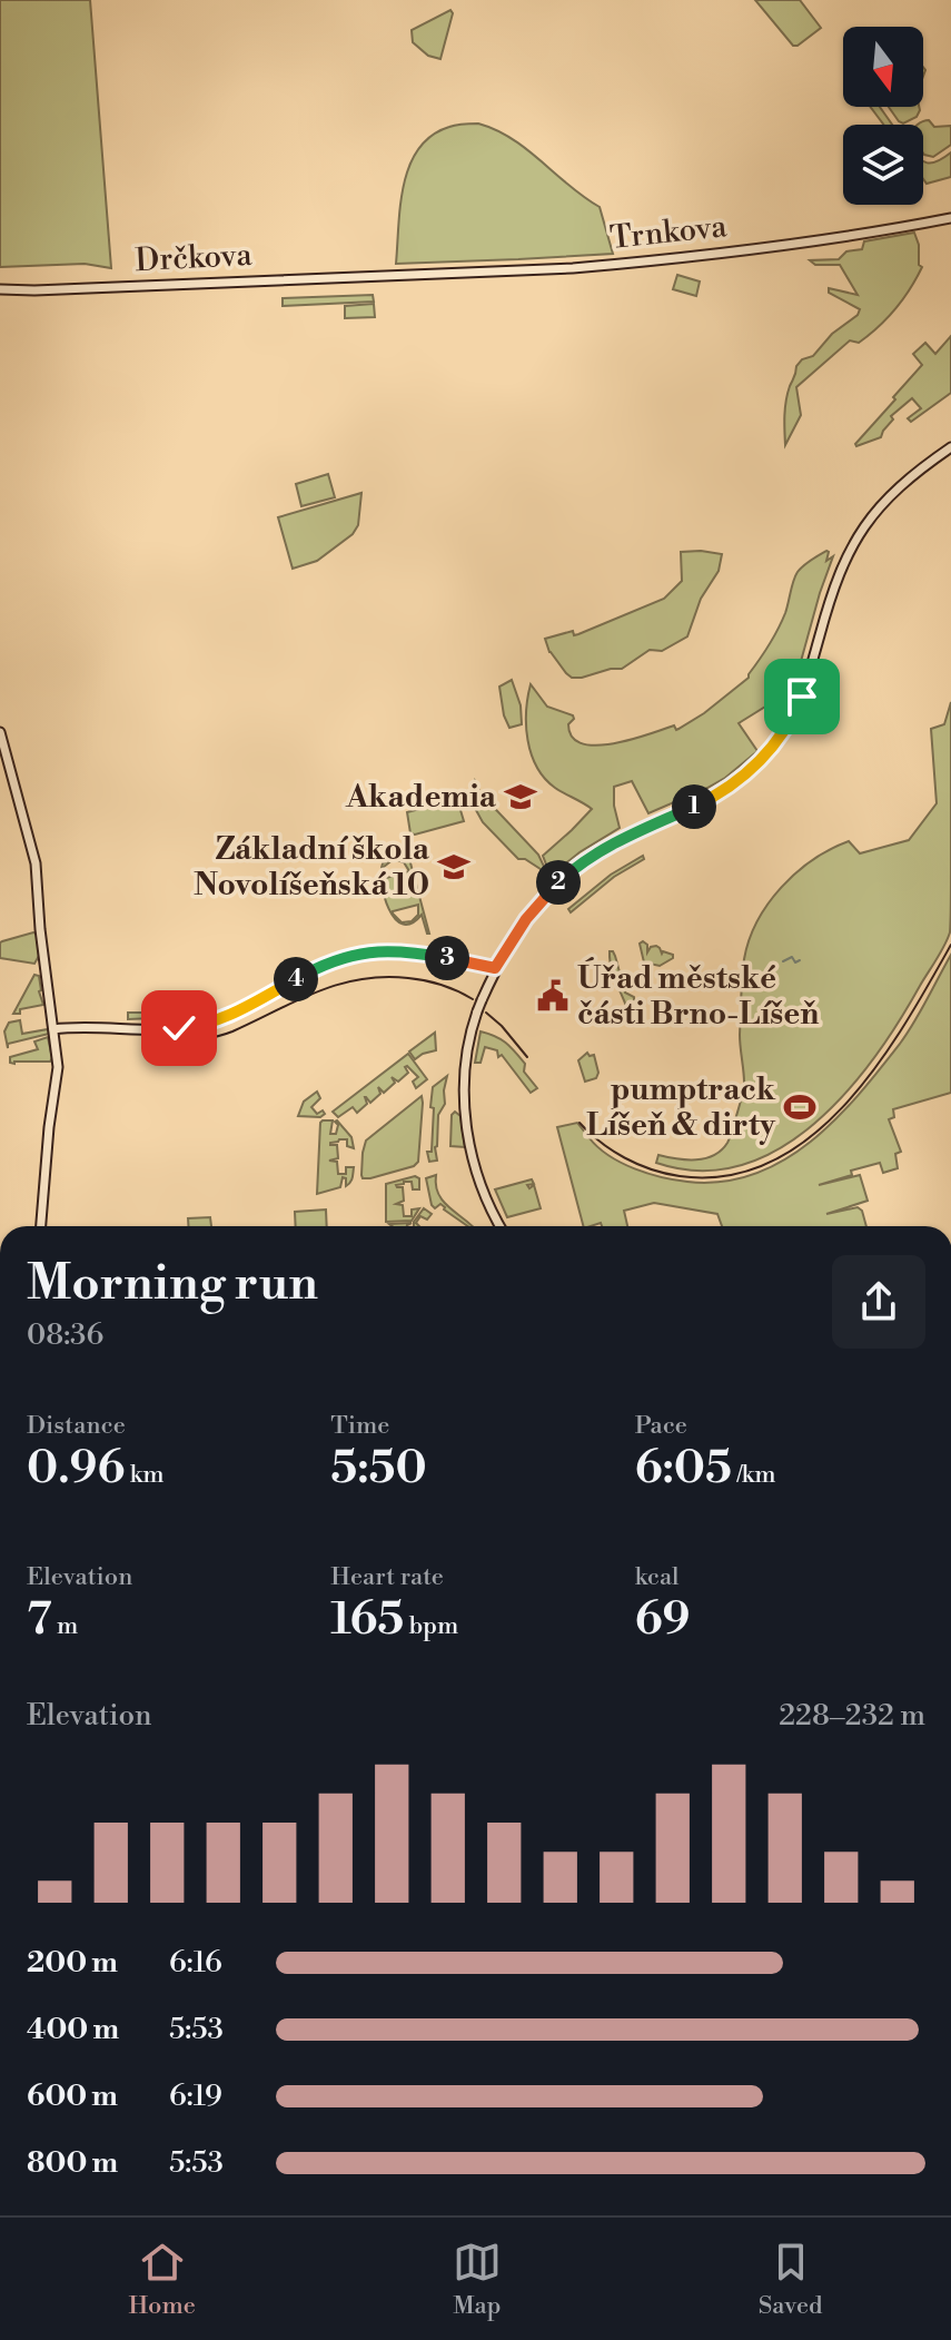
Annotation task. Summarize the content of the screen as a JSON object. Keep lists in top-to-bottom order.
{
  "streets": {
    "street": ["Trnkova", "Drčkova"]
  },
  "crossings": [
    ["Trnkova", "Drčkova"]
  ],
  "places": {
    "school or university": ["Akademia", "Základní škola Novolíšeňská 10"],
    "public building": ["Úřad městské části Brno-Líšeň"],
    "sports": ["pumptrack Líšeň & dirty"]
  },
  "north": "bottom",
  "page": {
    "pins": [
      "1",
      "2",
      "3",
      "4"
    ],
    "heading": ["Morning run", "08:36"],
    "stats": [
      ["Distance", "0.96 km"],
      ["Time", "5:50"],
      ["Pace", "6:05 /km"],
      ["Elevation", "7 m"],
      ["Heart rate", "165 bpm"],
      ["kcal", "69"]
    ],
    "chart": ["Elevation", "228–232 m"],
    "list": [
      {
        "name": "200 m",
        "note": "6:16"
      },
      {
        "name": "400 m",
        "note": "5:53"
      },
      {
        "name": "600 m",
        "note": "6:19"
      },
      {
        "name": "800 m",
        "note": "5:53"
      }
    ],
    "tabs": ["Home", "Map", "Saved"]
  }
}
